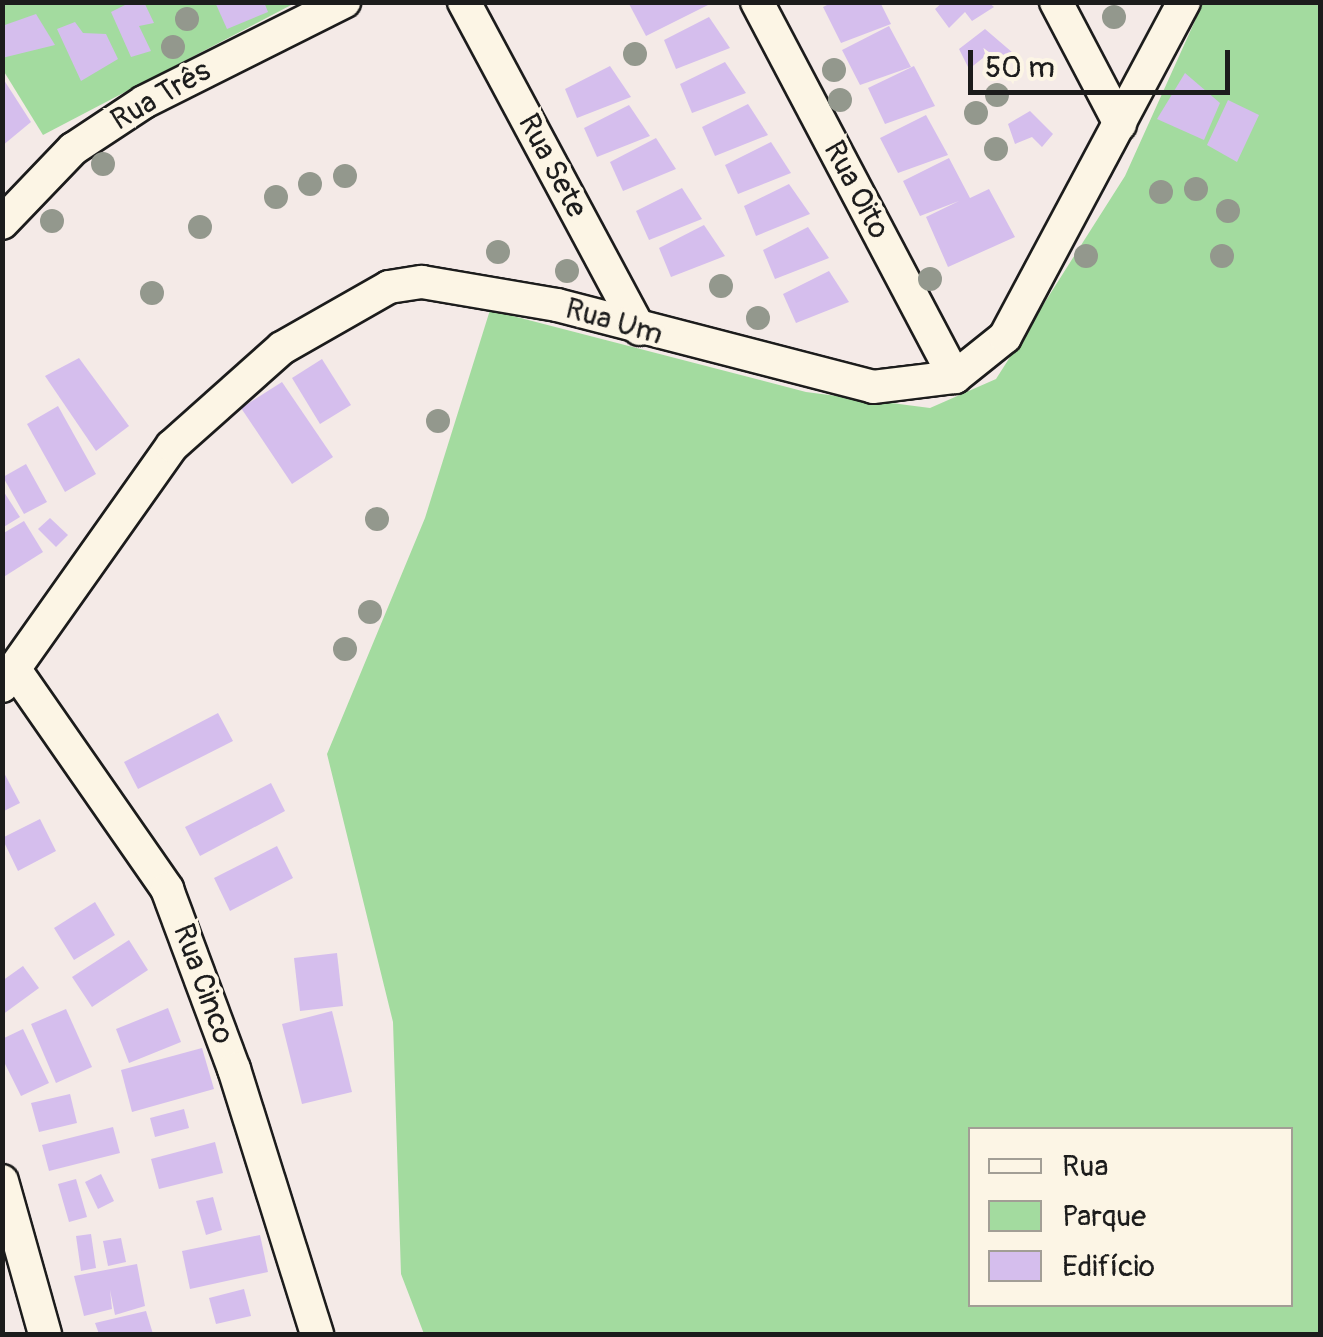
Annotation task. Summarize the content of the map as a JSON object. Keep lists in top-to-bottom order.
{
  "streets": {
    "street": [
      "Rua Três",
      "Rua Sete",
      "Rua Oito",
      "Rua Um",
      "Rua Cinco"
    ]
  },
  "crossings": [
    ["Rua Sete", "Rua Um"],
    ["Rua Oito", "Rua Um"],
    ["Rua Um", "Rua Cinco"]
  ],
  "legend": ["Rua", "Parque", "Edifício"],
  "scale_bar": "50 m"
}
